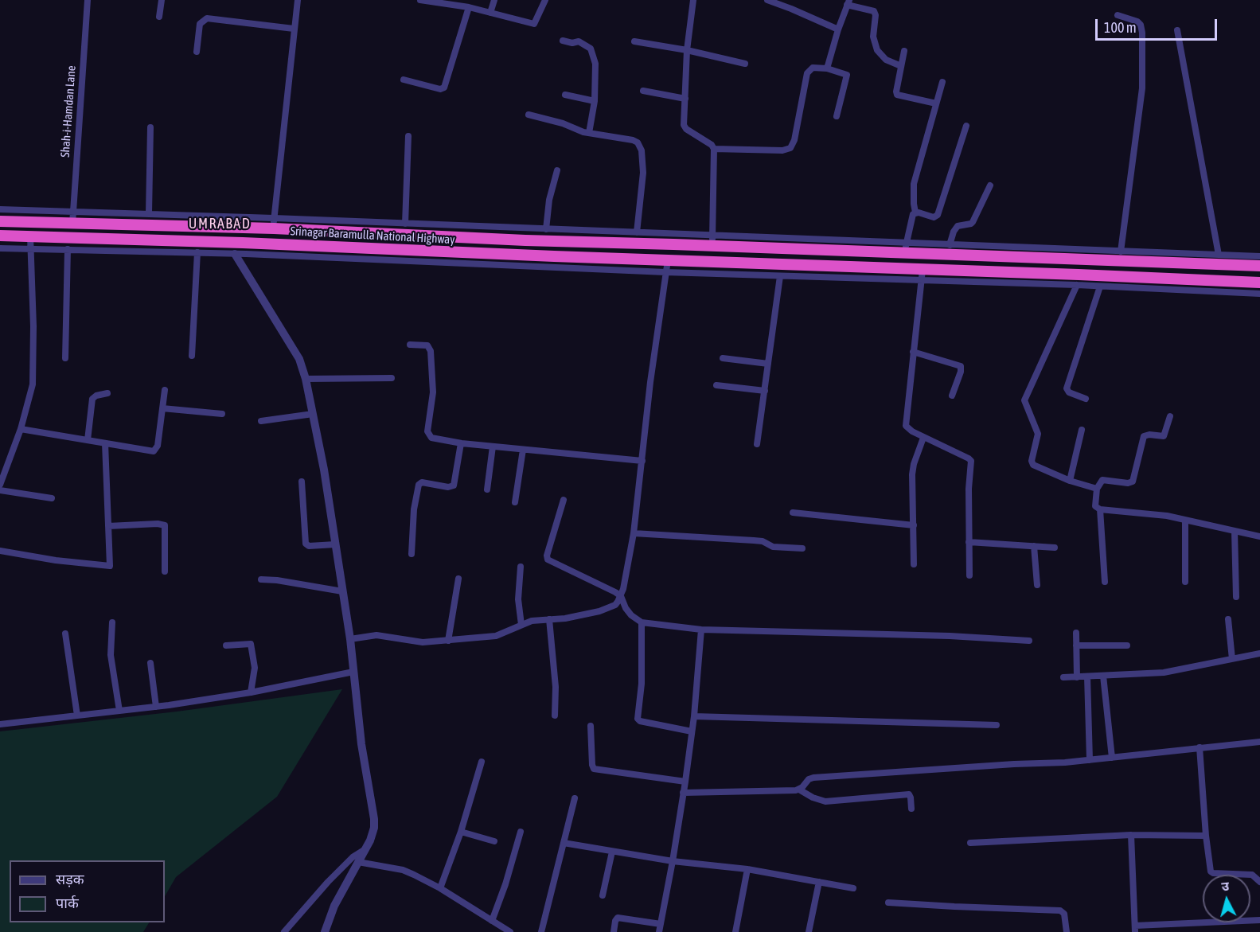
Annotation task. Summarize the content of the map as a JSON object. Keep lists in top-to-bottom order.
{
  "streets": {
    "highway": ["Srinagar Baramulla National Highway"],
    "street": ["Shah-i-Hamdan Lane"]
  },
  "districts": ["UMRABAD"],
  "legend": ["सड़क", "पार्क"],
  "scale_bar": "100 m",
  "north": "top"
}
